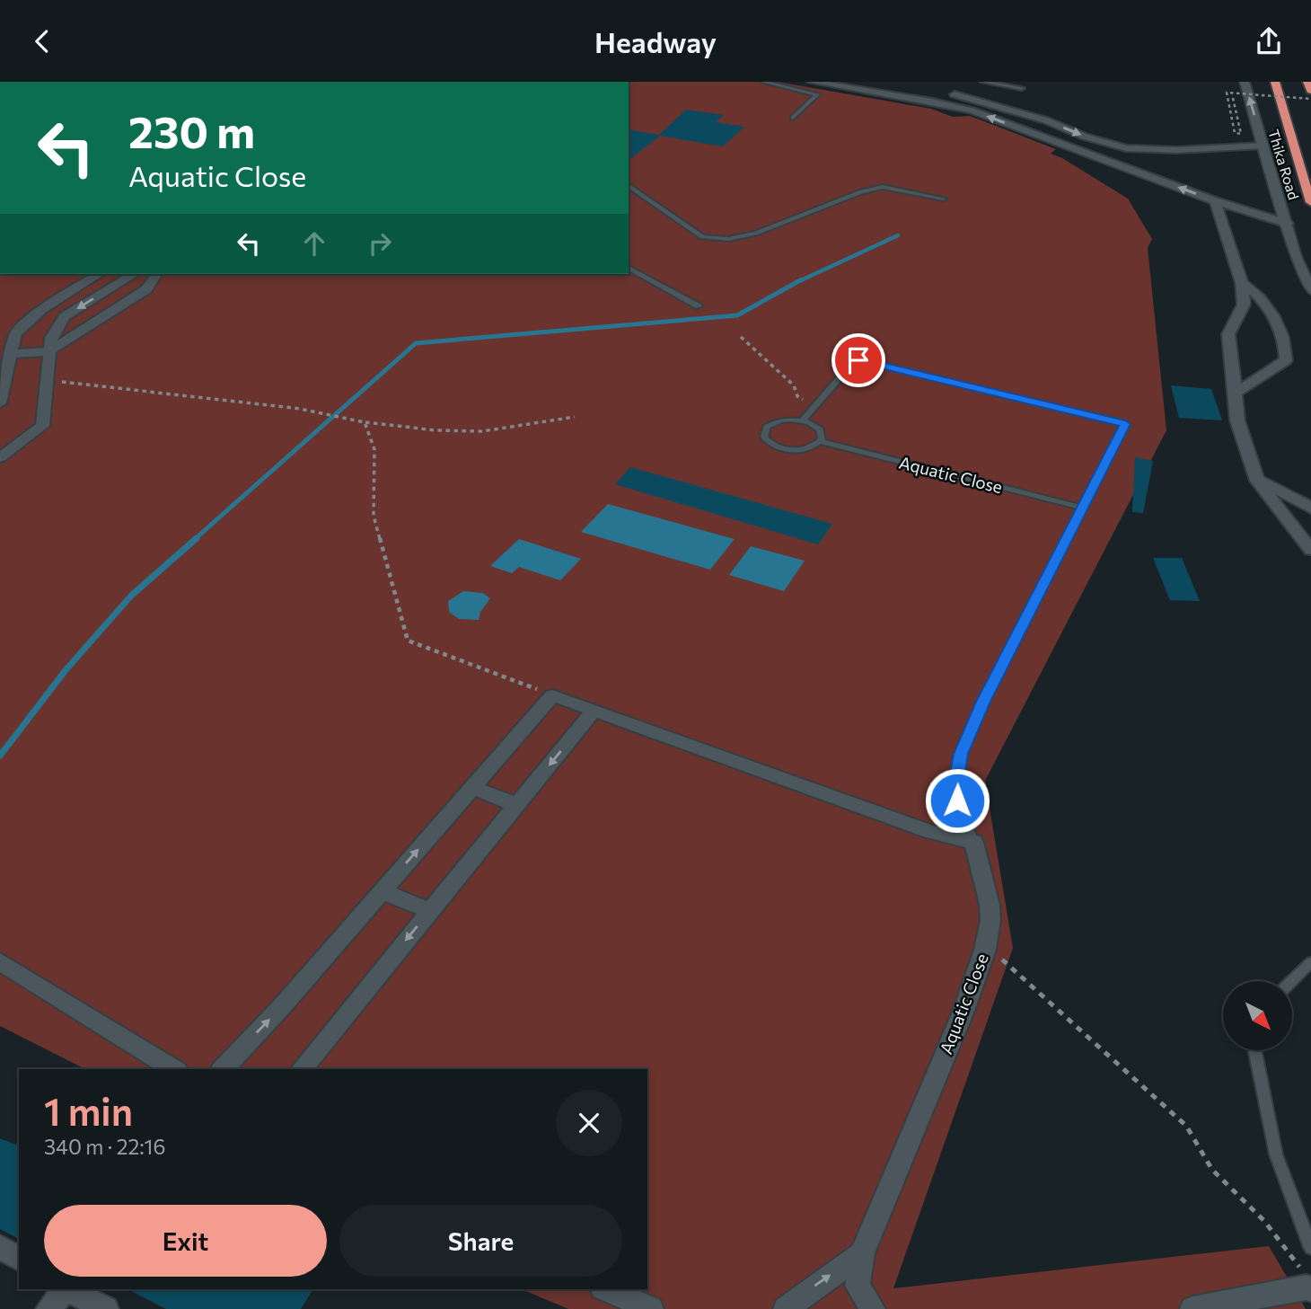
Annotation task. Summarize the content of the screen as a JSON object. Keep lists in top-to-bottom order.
{
  "streets": {
    "highway": ["Thika Road"],
    "street": ["Aquatic Close"]
  },
  "north": "bottom right",
  "page": {
    "header": "Headway",
    "turn": ["230 m", "Aquatic Close"],
    "heading": ["1 min", "340 m · 22:16"],
    "buttons": ["Exit", "Share"]
  }
}
